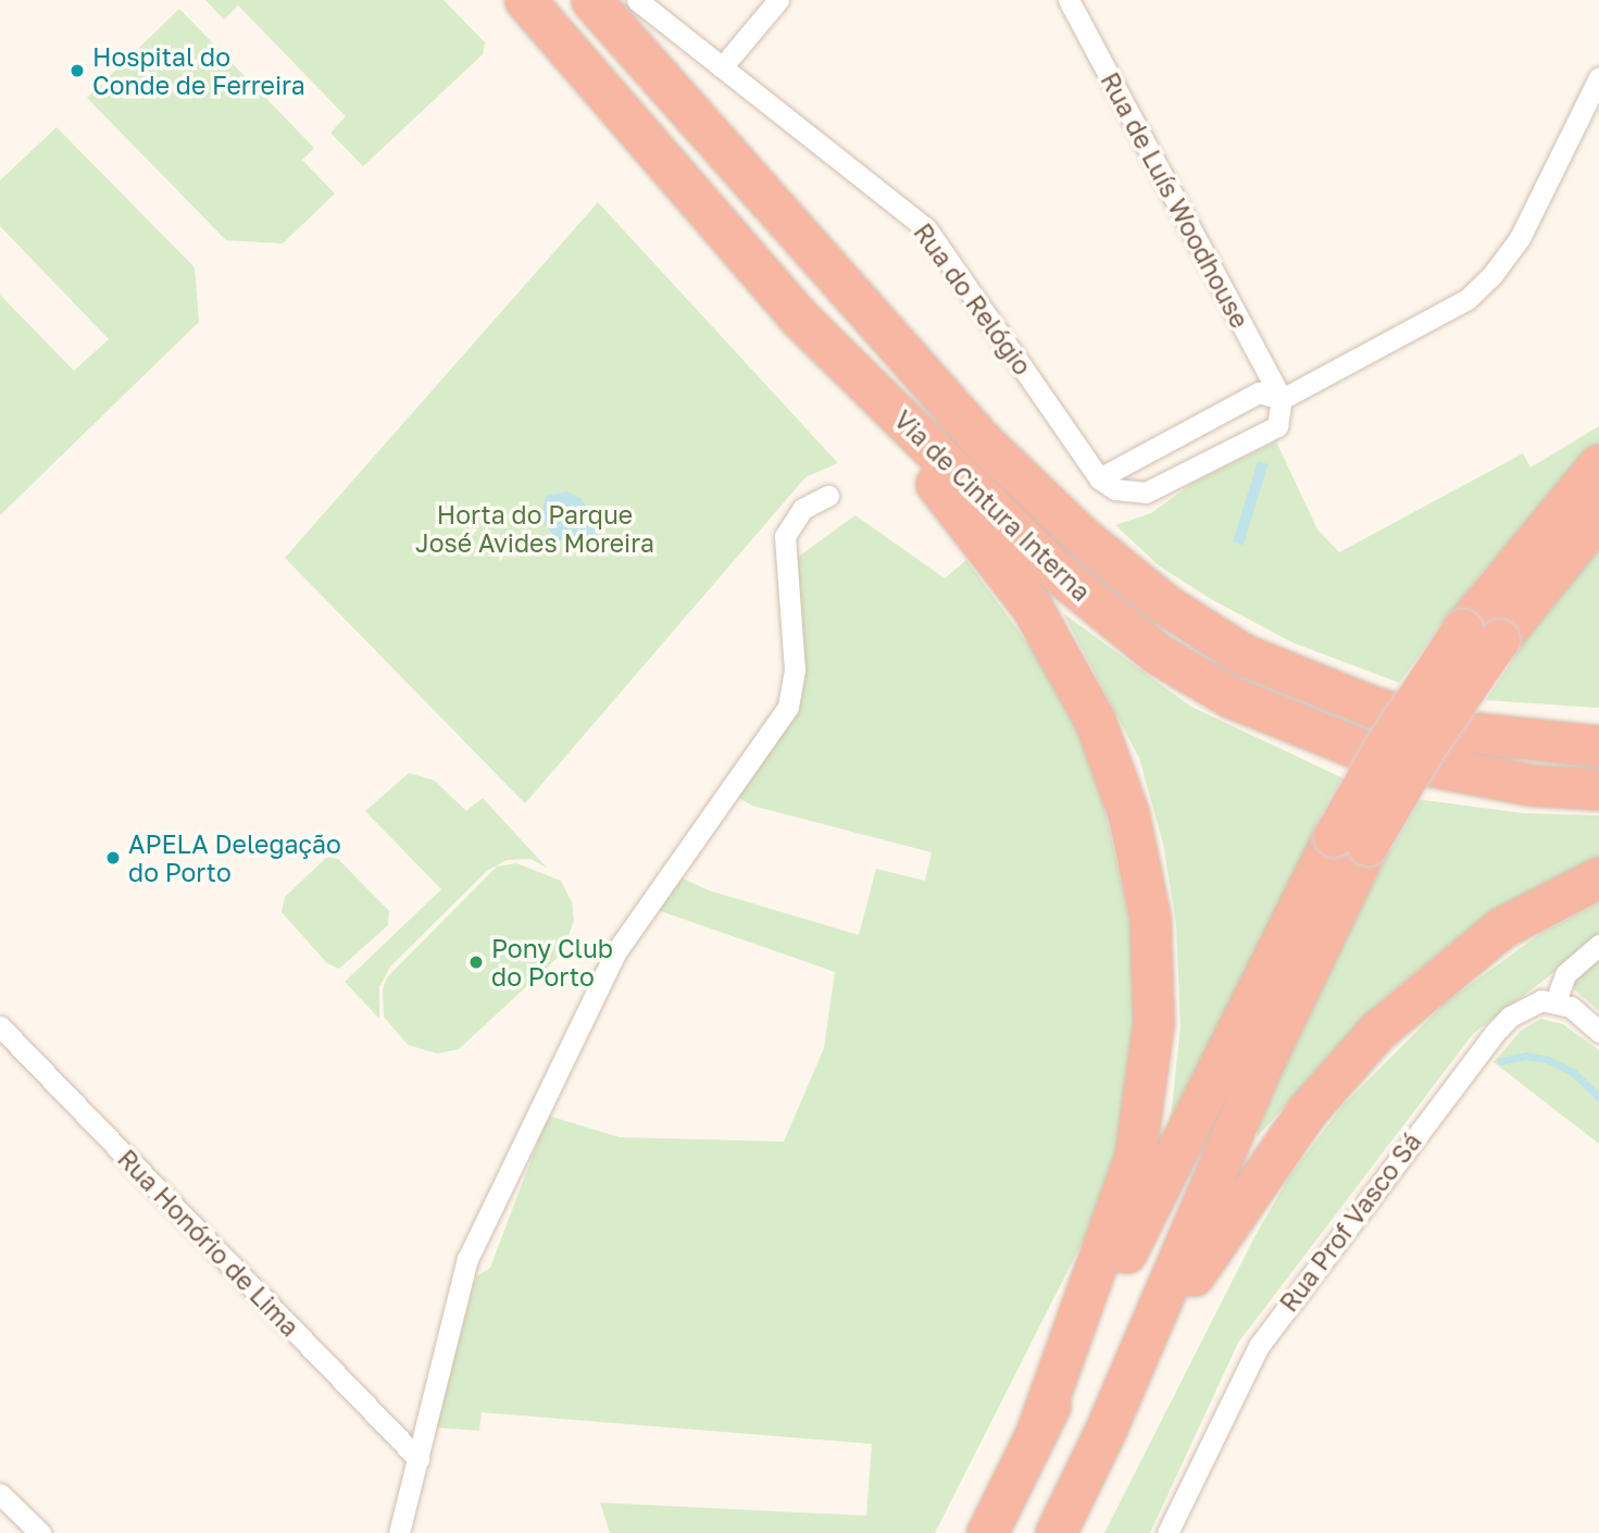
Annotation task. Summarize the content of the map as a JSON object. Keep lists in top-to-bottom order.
{
  "streets": {
    "highway": ["Via de Cintura Interna"],
    "street": [
      "Rua de Luís Woodhouse",
      "Rua do Relógio",
      "Rua Prof Vasco Sá",
      "Rua Honório de Lima"
    ]
  },
  "parks": ["Horta do Parque José Avides Moreira"],
  "places": ["Hospital do Conde de Ferreira", "APELA Delegação do Porto", "Pony Club do Porto"]
}
